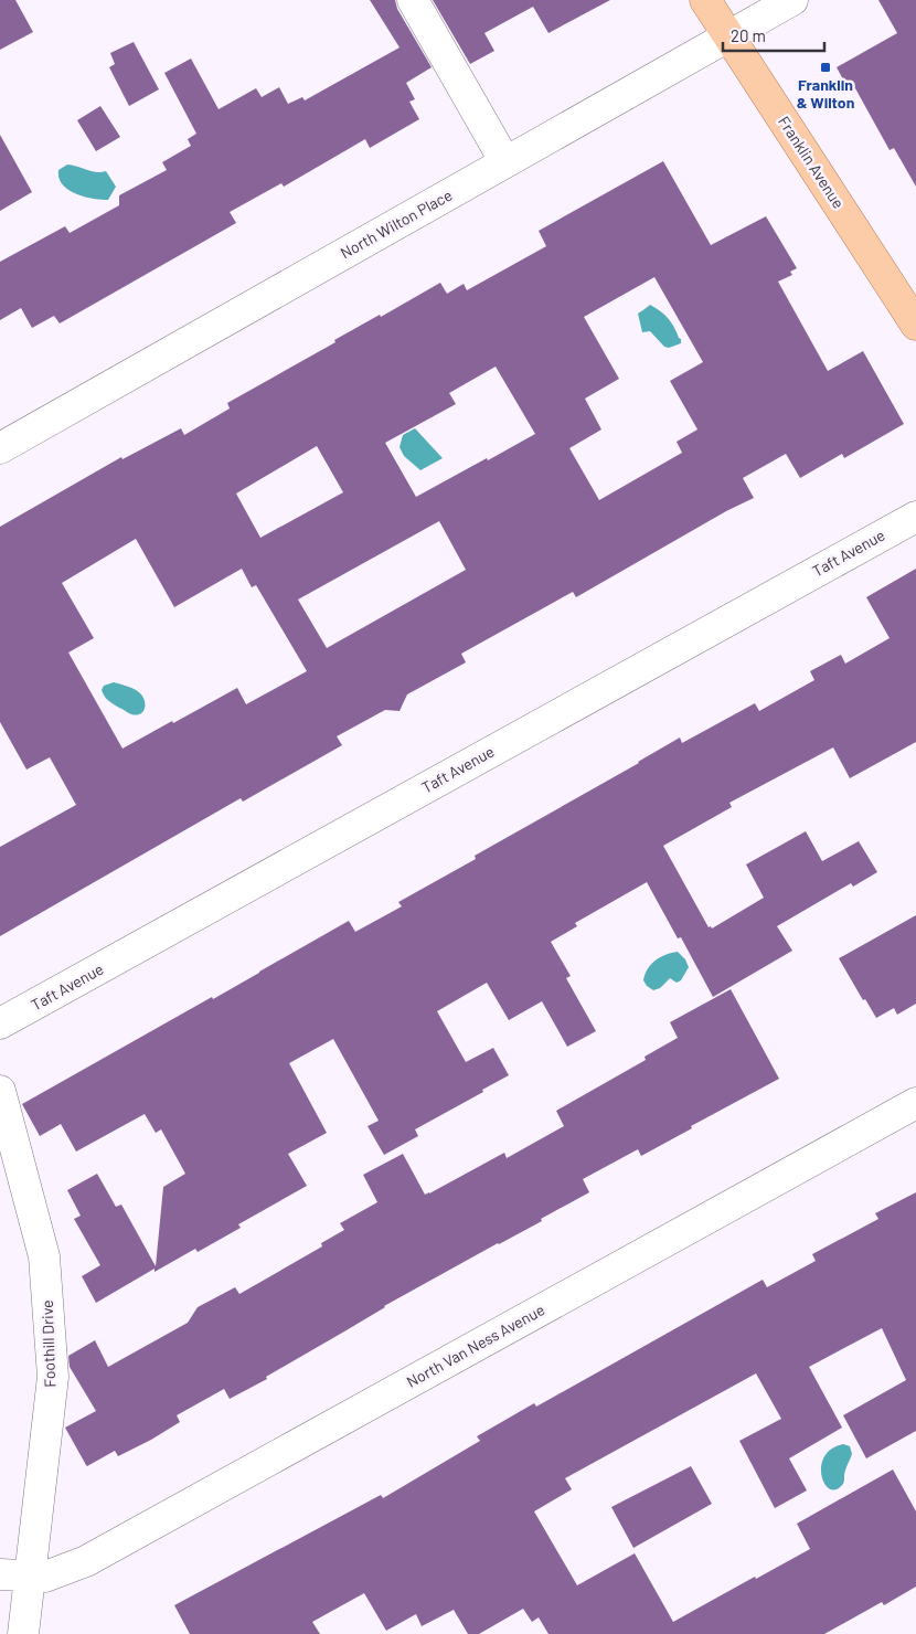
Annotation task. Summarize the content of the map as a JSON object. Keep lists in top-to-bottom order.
{
  "streets": {
    "main road": ["Franklin Avenue"],
    "street": [
      "North Wilton Place",
      "Taft Avenue",
      "Foothill Drive",
      "North Van Ness Avenue"
    ]
  },
  "crossings": [
    ["Franklin Avenue", "North Wilton Place"],
    ["Foothill Drive", "North Van Ness Avenue"]
  ],
  "places": {
    "transit": ["Franklin & Wilton"]
  },
  "scale_bar": "20 m"
}
